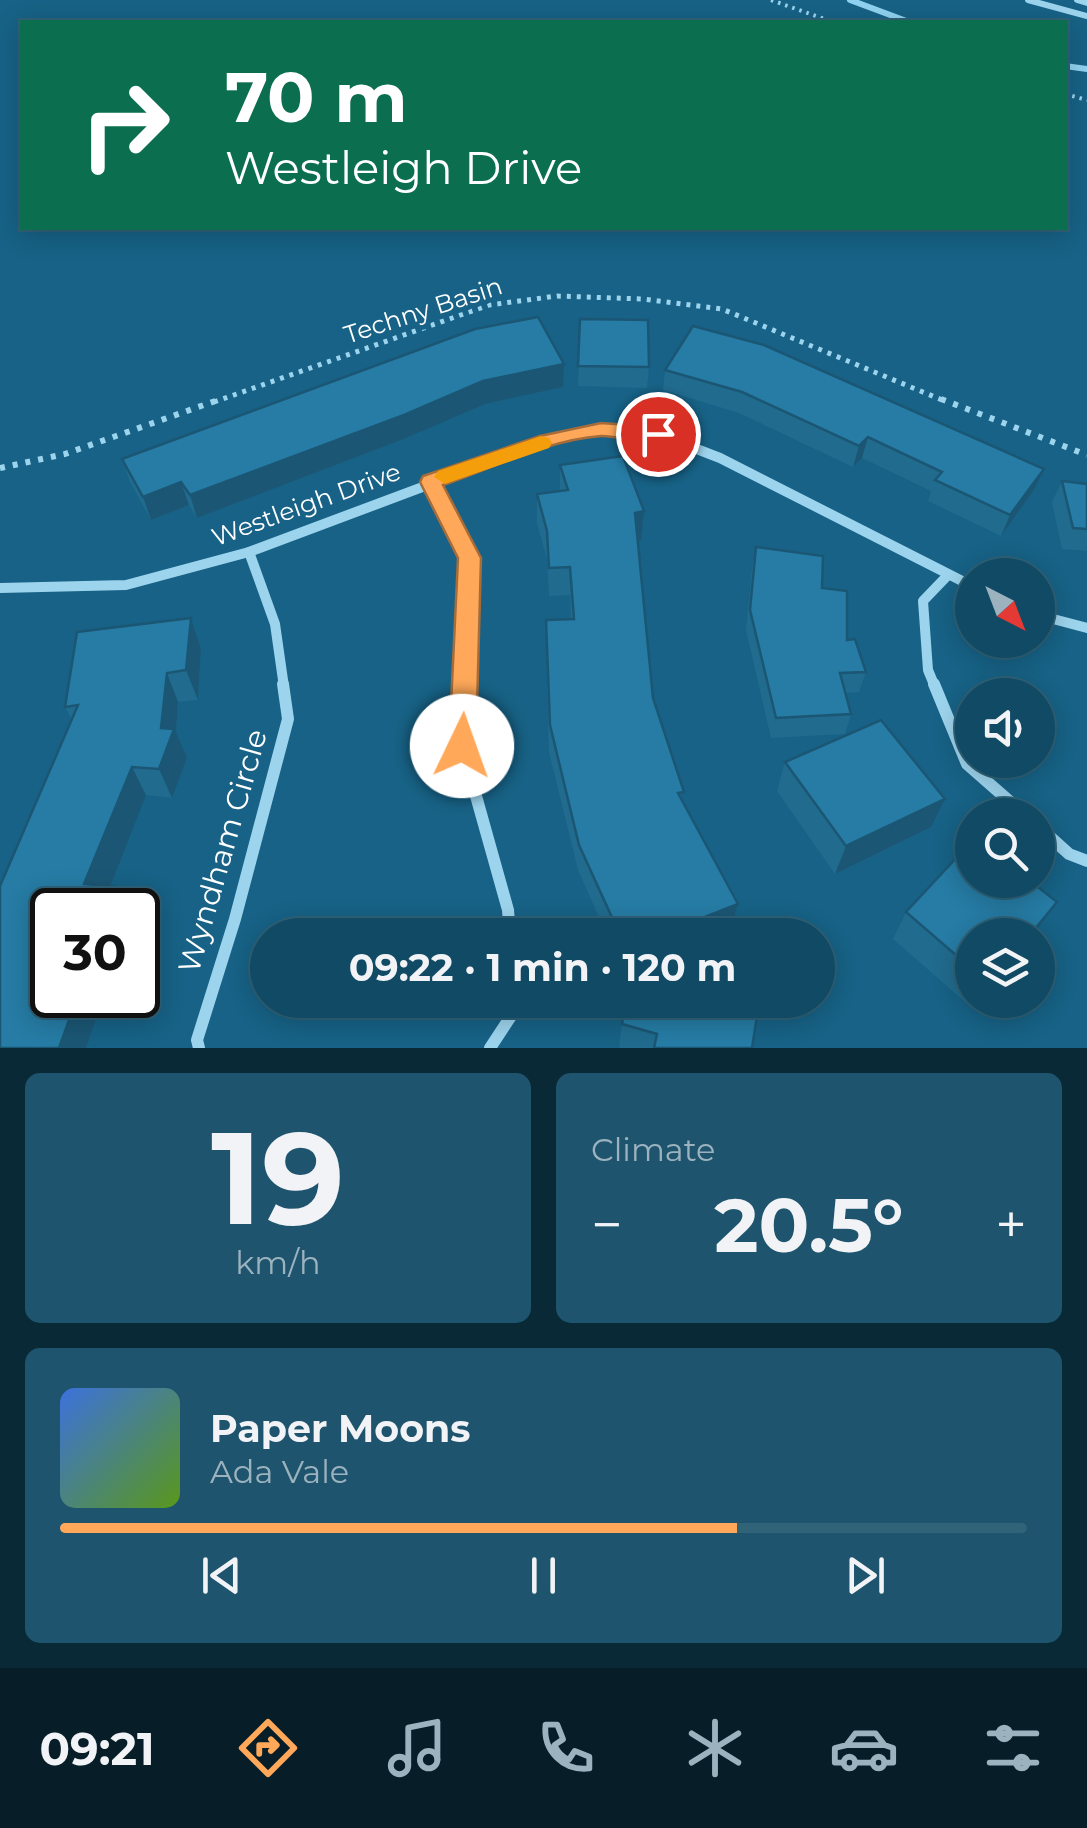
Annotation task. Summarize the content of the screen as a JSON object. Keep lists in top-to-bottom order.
{
  "streets": {
    "street": ["Westleigh Drive", "Wyndham Circle"],
    "path": ["Techny Basin"]
  },
  "crossings": [
    ["Westleigh Drive", "Wyndham Circle"]
  ],
  "north": "bottom right",
  "page": {
    "turn": ["70 m", "Westleigh Drive"],
    "limit": "30",
    "trip": "09:22 · 1 min · 120 m",
    "tile": [
      ["19", "km/h"],
      "Climate"
    ],
    "heat": ["−", "20.5°", "+"],
    "song": ["Paper Moons", "Ada Vale"],
    "tabs": "09:21"
  }
}
